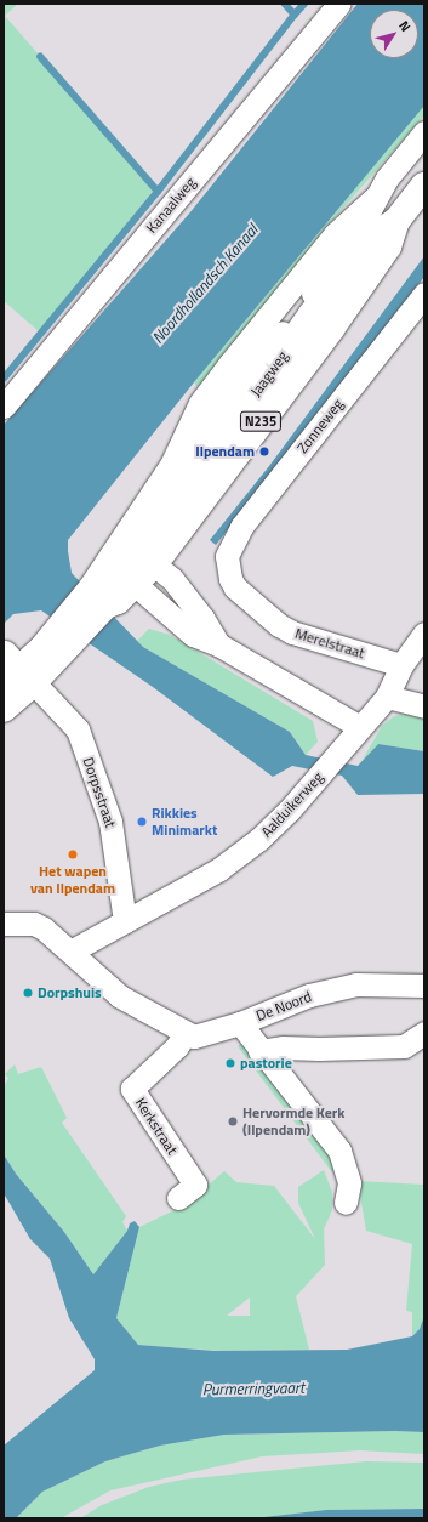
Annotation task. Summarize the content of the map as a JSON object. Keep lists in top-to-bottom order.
{
  "streets": {
    "main road": ["Jaagweg", "N235"],
    "street": [
      "Kanaalweg",
      "Zonneweg",
      "Merelstraat",
      "Dorpsstraat",
      "Aalduikerweg",
      "De Noord",
      "Kerkstraat"
    ]
  },
  "crossings": [
    ["Jaagweg", "Dorpsstraat"],
    ["Zonneweg", "Merelstraat"],
    ["Dorpsstraat", "Aalduikerweg"]
  ],
  "water": ["Noordhollandsch Kanaal", "Purmerringvaart"],
  "places": [
    "Ilpendam",
    "Rikkies Minimarkt",
    "Het wapen van Ilpendam",
    "Dorpshuis",
    "pastorie",
    "Hervormde Kerk (Ilpendam)"
  ],
  "north": "top right"
}
